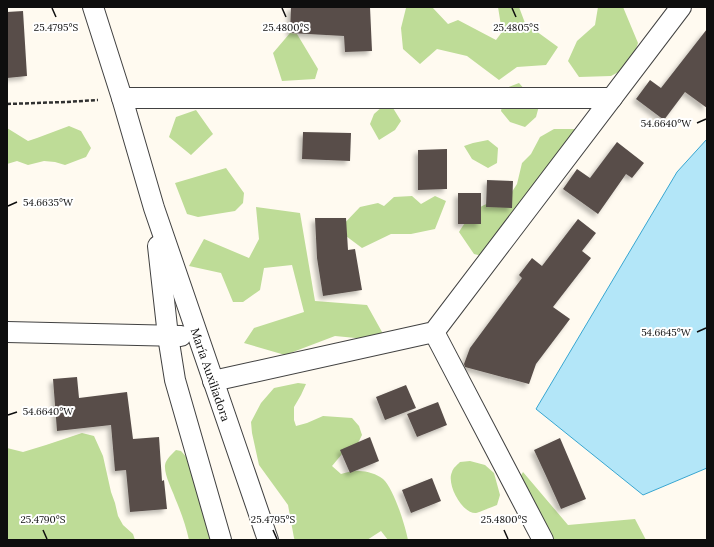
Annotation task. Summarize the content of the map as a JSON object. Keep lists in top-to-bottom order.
{
  "streets": {
    "street": ["María Auxiliadora"]
  },
  "coordinates": [
    "25.4795°S",
    "25.4800°S",
    "25.4805°S",
    "54.6640°W",
    "54.6635°W",
    "54.6645°W",
    "25.4790°S"
  ]
}
